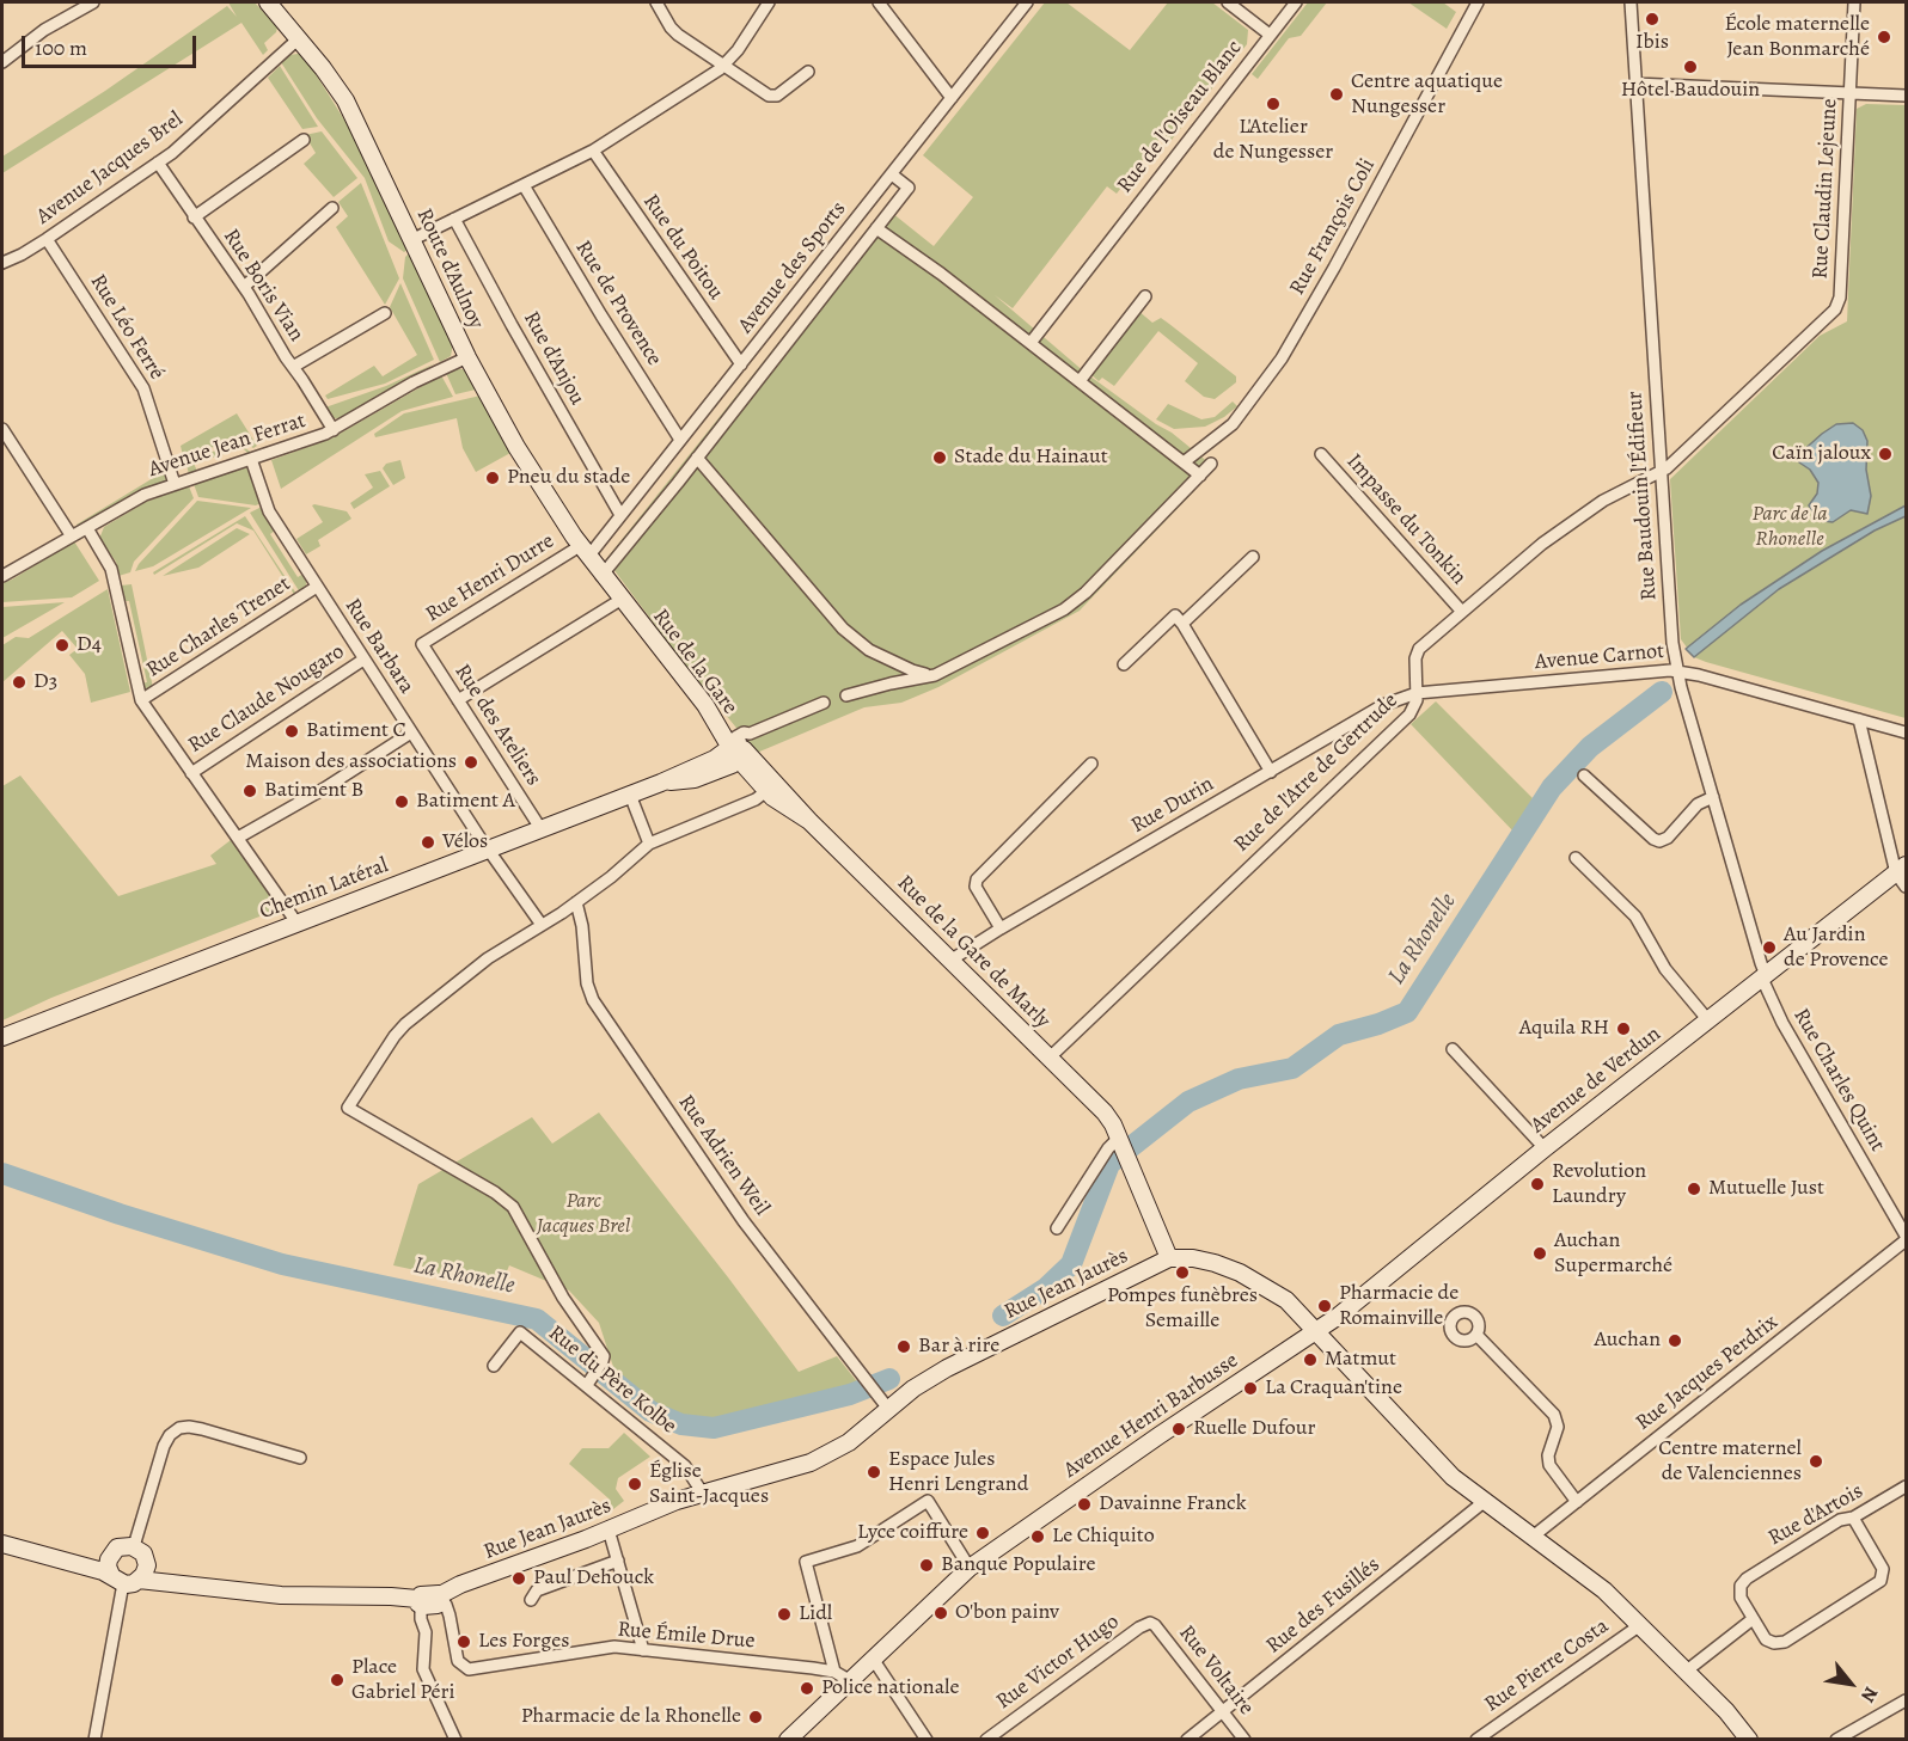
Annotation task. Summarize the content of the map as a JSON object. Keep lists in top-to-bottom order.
{
  "streets": {
    "street": [
      "Rue de l'Oiseau Blanc",
      "Avenue Jacques Brel",
      "Rue Claudin Lejeune",
      "Rue François Coli",
      "Rue du Poitou",
      "Avenue des Sports",
      "Route d'Aulnoy",
      "Rue Boris Vian",
      "Rue de Provence",
      "Rue Léo Ferré",
      "Rue d'Anjou",
      "Avenue Jean Ferrat",
      "Rue Baudouin l'Édifieur",
      "Impasse du Tonkin",
      "Rue Henri Durre",
      "Rue Charles Trenet",
      "Rue Barbara",
      "Avenue Carnot",
      "Rue de la Gare",
      "Rue Claude Nougaro",
      "Rue des Ateliers",
      "Rue de l'Atre de Gertrude",
      "Rue Durin",
      "Chemin Latéral",
      "Rue de la Gare de Marly",
      "Avenue de Verdun",
      "Rue Charles Quint",
      "Rue Adrien Weil",
      "Rue Jean Jaurès",
      "Rue Jacques Perdrix",
      "Rue du Père Kolbe",
      "Avenue Henri Barbusse",
      "Rue d'Artois",
      "Rue des Fusillés",
      "Rue Émile Drue",
      "Rue Victor Hugo",
      "Rue Pierre Costa",
      "Rue Voltaire"
    ]
  },
  "crossings": [
    ["Avenue Jacques Brel", "Route d'Aulnoy"],
    ["Avenue Jacques Brel", "Rue Boris Vian"],
    ["Avenue Jacques Brel", "Rue Léo Ferré"],
    ["Rue Claudin Lejeune", "Rue Baudouin l'Édifieur"],
    ["Rue Claudin Lejeune", "Rue de l'Atre de Gertrude"],
    ["Rue du Poitou", "Avenue des Sports"],
    ["Avenue des Sports", "Route d'Aulnoy"],
    ["Avenue des Sports", "Rue de Provence"],
    ["Avenue des Sports", "Rue d'Anjou"],
    ["Avenue des Sports", "Rue Henri Durre"],
    ["Avenue des Sports", "Rue de la Gare"],
    ["Route d'Aulnoy", "Avenue Jean Ferrat"],
    ["Route d'Aulnoy", "Rue Henri Durre"],
    ["Route d'Aulnoy", "Rue de la Gare"],
    ["Rue Boris Vian", "Avenue Jean Ferrat"],
    ["Rue Léo Ferré", "Avenue Jean Ferrat"],
    ["Avenue Jean Ferrat", "Rue Barbara"],
    ["Rue Baudouin l'Édifieur", "Avenue Carnot"],
    ["Rue Baudouin l'Édifieur", "Rue de l'Atre de Gertrude"],
    ["Rue Baudouin l'Édifieur", "Avenue de Verdun"],
    ["Rue Baudouin l'Édifieur", "Rue Charles Quint"],
    ["Impasse du Tonkin", "Rue de l'Atre de Gertrude"],
    ["Rue Henri Durre", "Rue de la Gare"],
    ["Rue Henri Durre", "Rue des Ateliers"],
    ["Rue Charles Trenet", "Rue Barbara"],
    ["Rue Barbara", "Rue Claude Nougaro"],
    ["Rue Barbara", "Chemin Latéral"],
    ["Avenue Carnot", "Rue de l'Atre de Gertrude"],
    ["Avenue Carnot", "Rue Durin"],
    ["Rue de la Gare", "Chemin Latéral"],
    ["Rue des Ateliers", "Chemin Latéral"],
    ["Rue de l'Atre de Gertrude", "Rue Durin"],
    ["Rue de l'Atre de Gertrude", "Rue de la Gare de Marly"],
    ["Rue Durin", "Rue de la Gare de Marly"],
    ["Rue de la Gare de Marly", "Rue Jean Jaurès"],
    ["Avenue de Verdun", "Rue Charles Quint"],
    ["Avenue de Verdun", "Avenue Henri Barbusse"],
    ["Rue Charles Quint", "Rue Jacques Perdrix"],
    ["Rue Adrien Weil", "Rue Jean Jaurès"],
    ["Rue Jean Jaurès", "Rue du Père Kolbe"],
    ["Rue Jean Jaurès", "Rue Émile Drue"],
    ["Avenue Henri Barbusse", "Rue Émile Drue"],
    ["Rue des Fusillés", "Rue Voltaire"],
    ["Rue Victor Hugo", "Rue Voltaire"]
  ],
  "water": ["La Rhonelle"],
  "parks": ["Parc de la Rhonelle", "Parc Jacques Brel"],
  "places": [
    "Ibis",
    "École maternelle Jean Bonmarché",
    "Hôtel Baudouin",
    "Centre aquatique Nungesser",
    "L'Atelier de Nungesser",
    "Caïn jaloux",
    "Stade du Hainaut",
    "Pneu du stade",
    "D4",
    "D3",
    "Batiment C",
    "Maison des associations",
    "Batiment B",
    "Batiment A",
    "Vélos",
    "Au Jardin de Provence",
    "Aquila RH",
    "Revolution Laundry",
    "Mutuelle Just",
    "Auchan Supermarché",
    "Pompes funèbres Semaille",
    "Pharmacie de Romainville",
    "Auchan",
    "Bar à rire",
    "Matmut",
    "La Craquan'tine",
    "Ruelle Dufour",
    "Centre maternel de Valenciennes",
    "Espace Jules Henri Lengrand",
    "Église Saint-Jacques",
    "Davainne Franck",
    "Lyce coiffure",
    "Le Chiquito",
    "Banque Populaire",
    "Paul Dehouck",
    "O'bon painv",
    "Lidl",
    "Les Forges",
    "Place Gabriel Péri",
    "Police nationale",
    "Pharmacie de la Rhonelle"
  ],
  "scale_bar": "100 m",
  "north": "bottom right"
}
